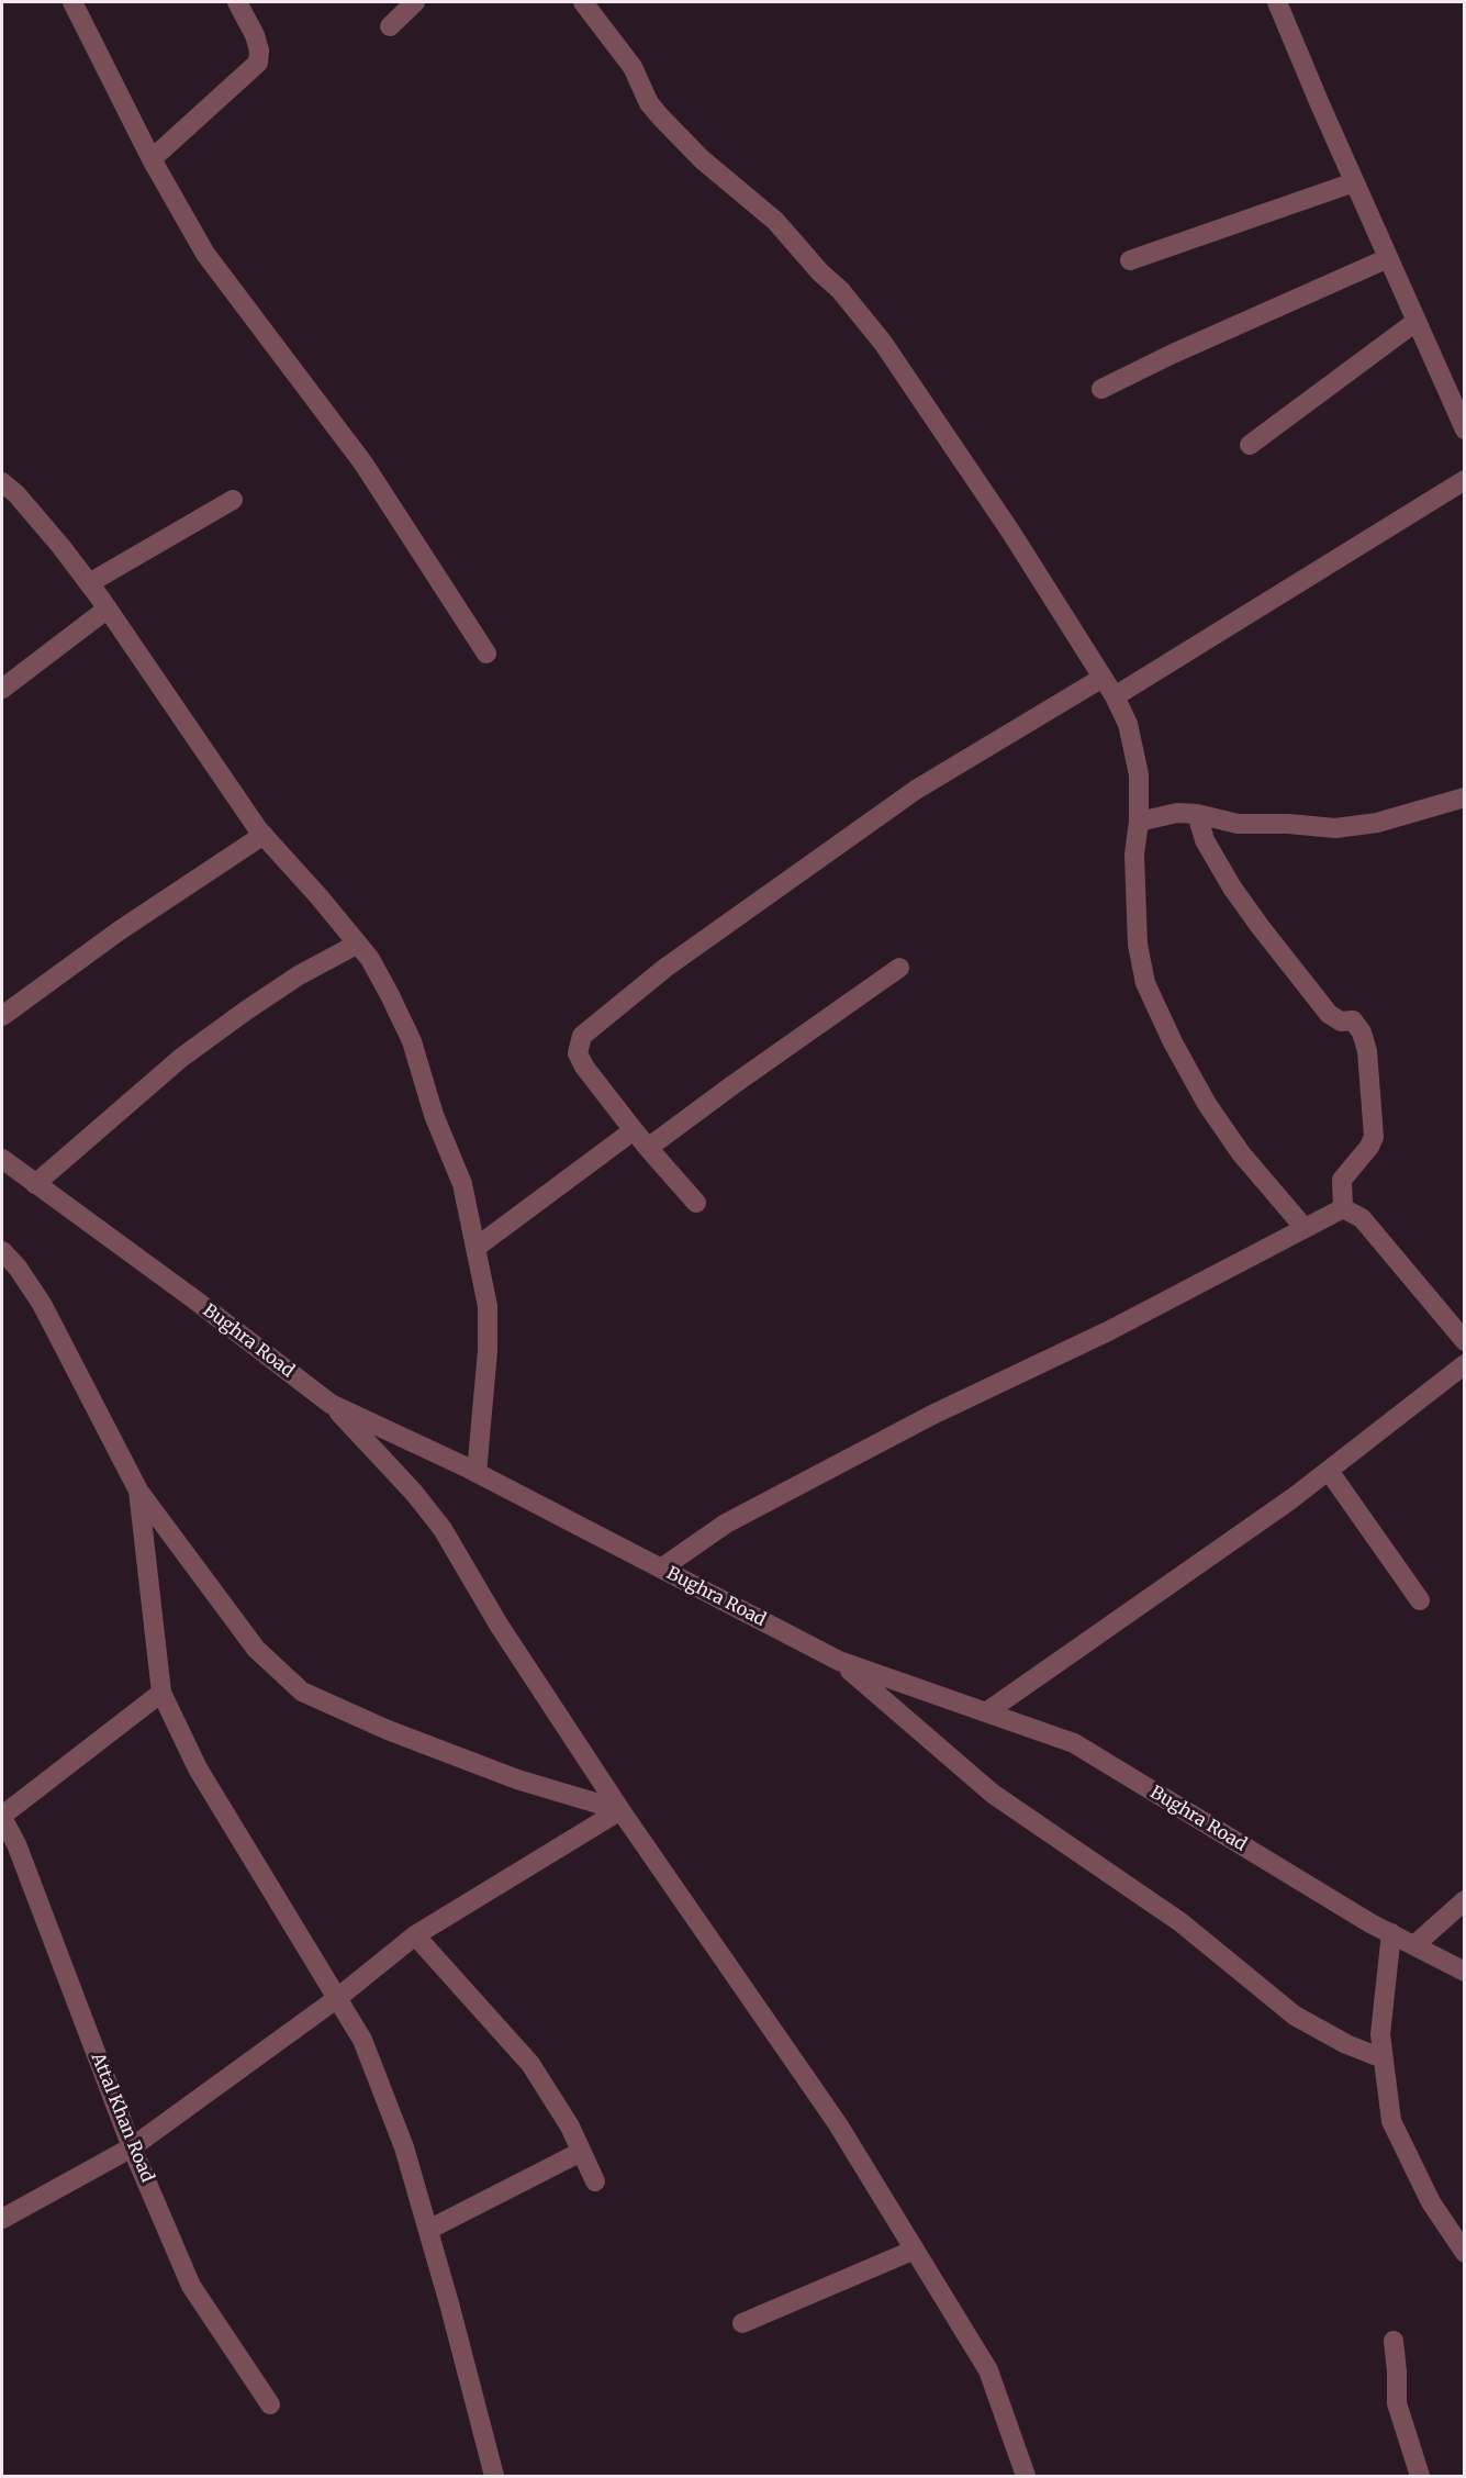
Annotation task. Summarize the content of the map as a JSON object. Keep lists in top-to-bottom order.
{
  "streets": {
    "street": ["Bughra Road", "Attal Khan Road"]
  }
}
